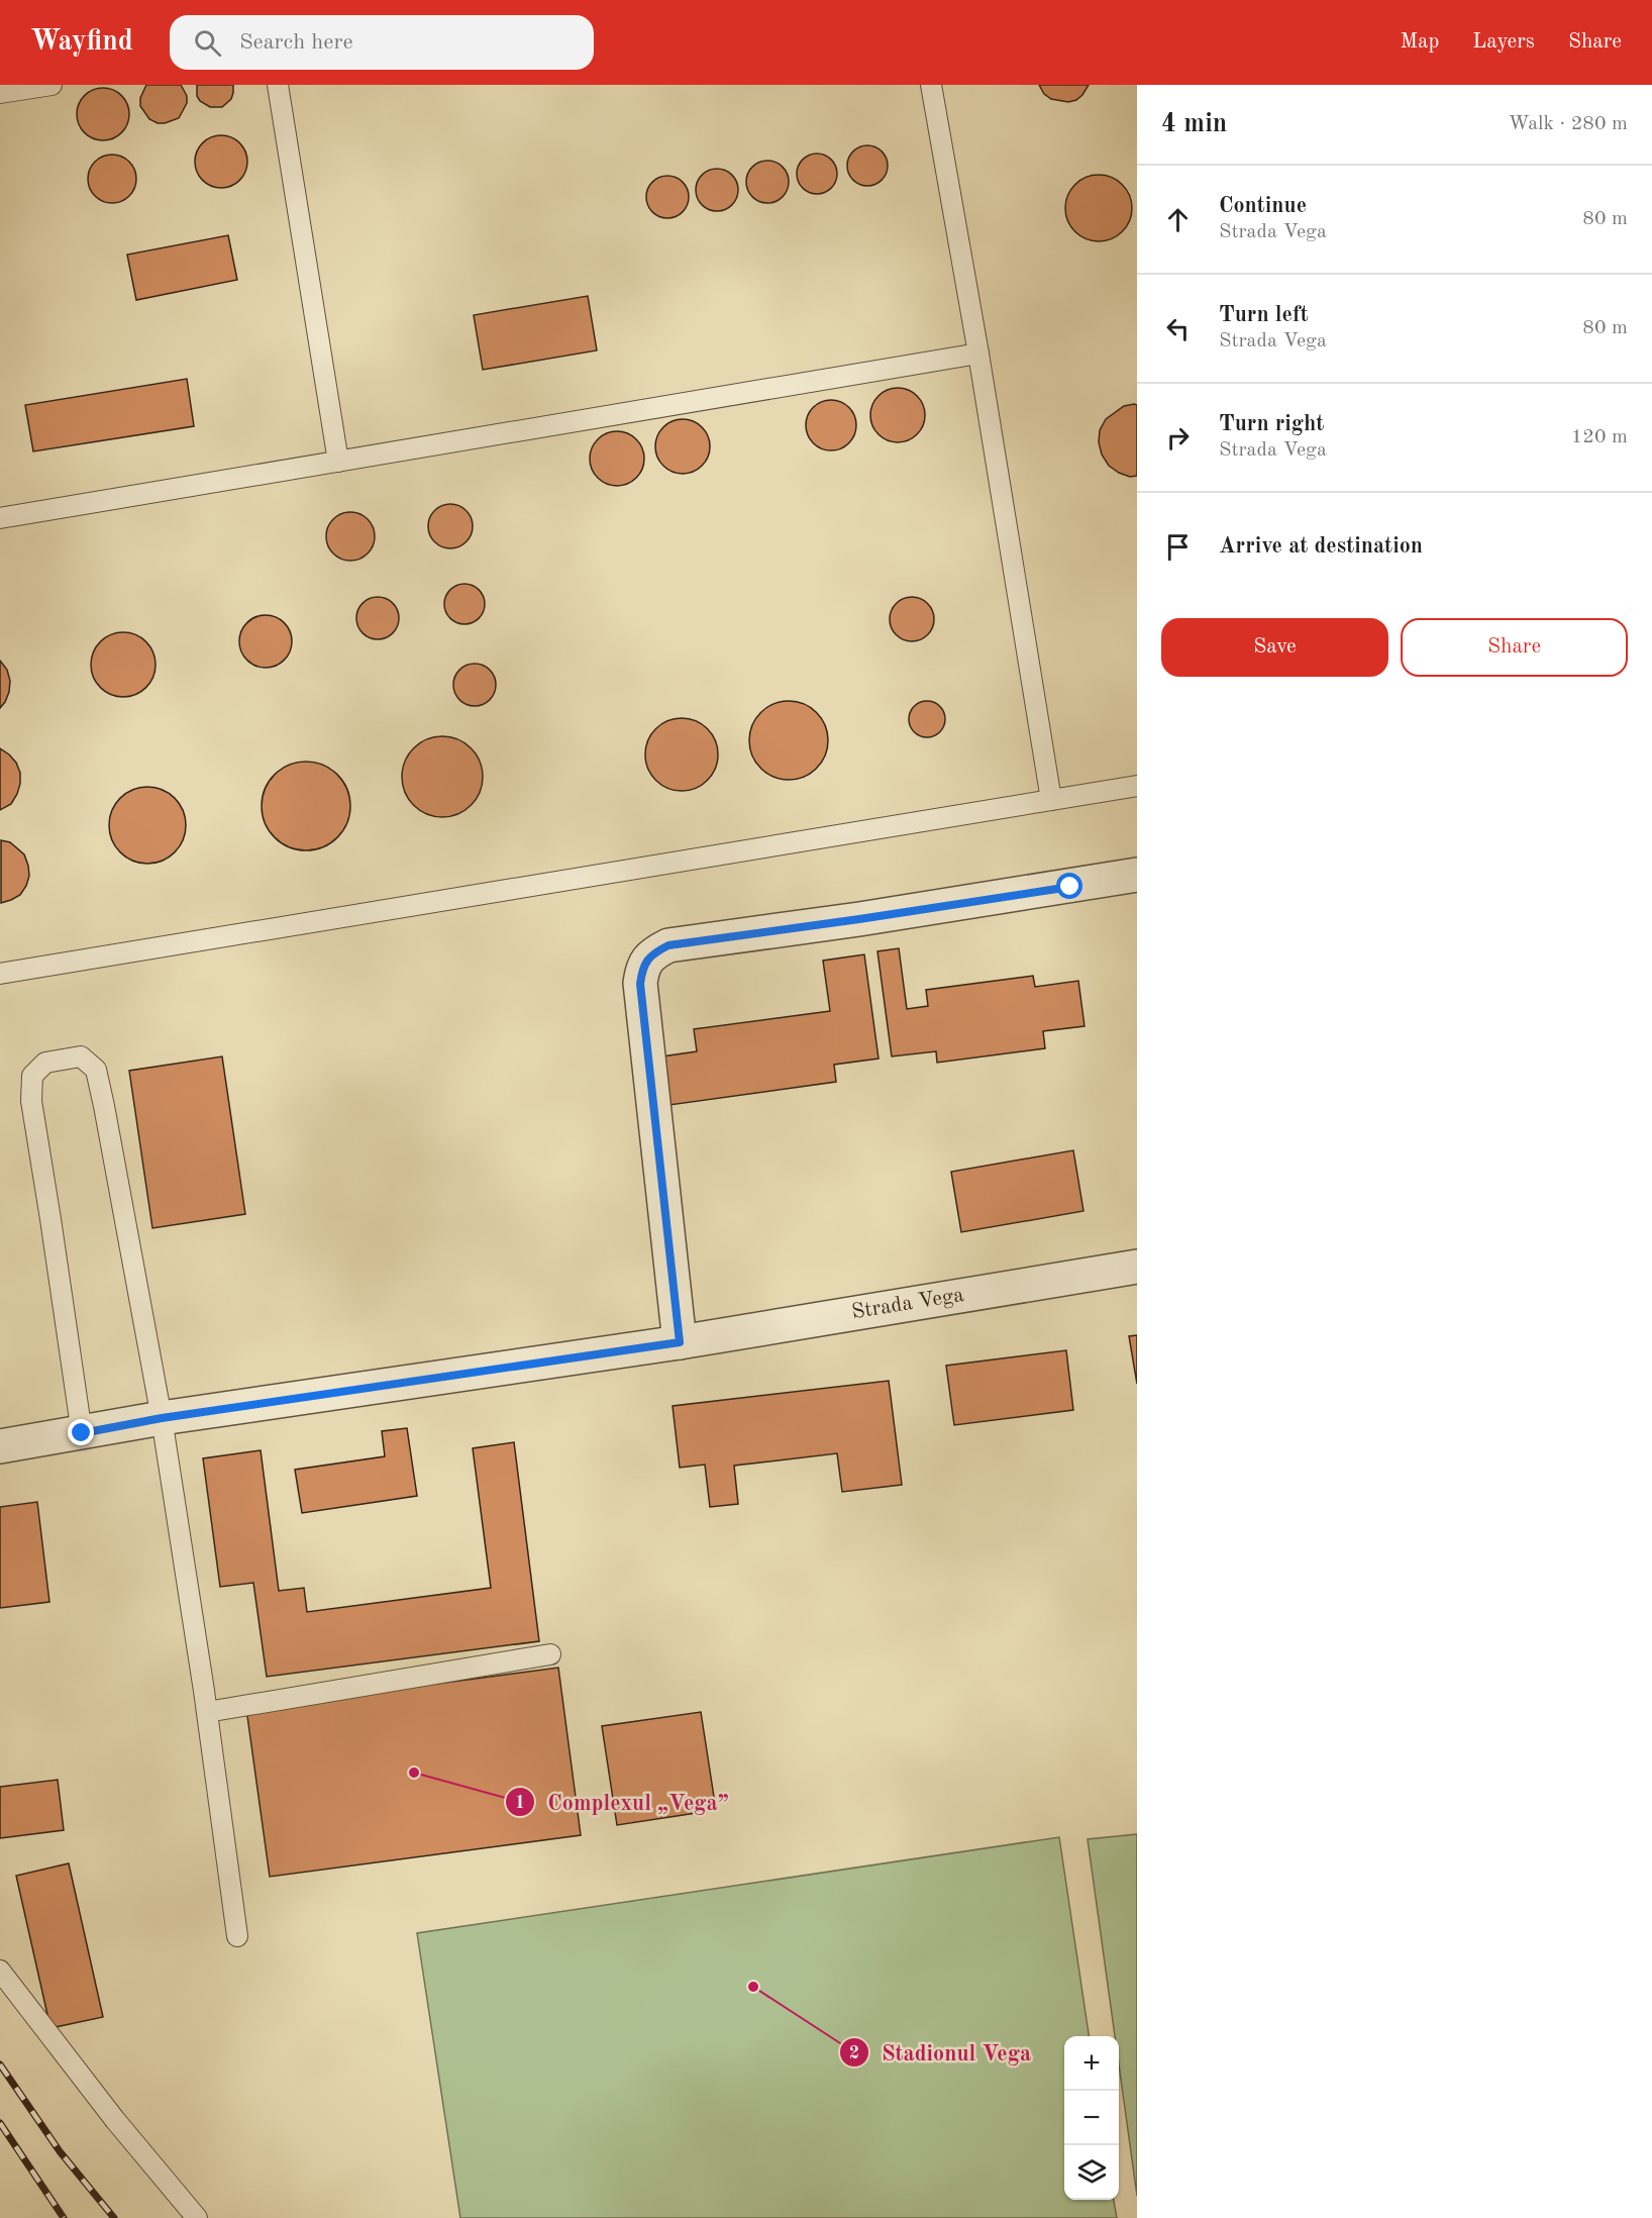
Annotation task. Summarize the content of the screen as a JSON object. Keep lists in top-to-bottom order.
{
  "streets": {
    "street": ["Strada Vega"]
  },
  "places": ["Complexul „Vega”", "Stadionul Vega"],
  "page": {
    "header": "Wayfind",
    "search": "Search here",
    "nav": ["Map", "Layers", "Share"],
    "heading": ["4 min", "Walk · 280 m"],
    "list": [
      ["Continue", "Strada Vega", "80 m"],
      ["Turn left", "Strada Vega", "80 m"],
      ["Turn right", "Strada Vega", "120 m"],
      "Arrive at destination"
    ],
    "buttons": ["Save", "Share"],
    "map_buttons": ["+", "−"]
  }
}
